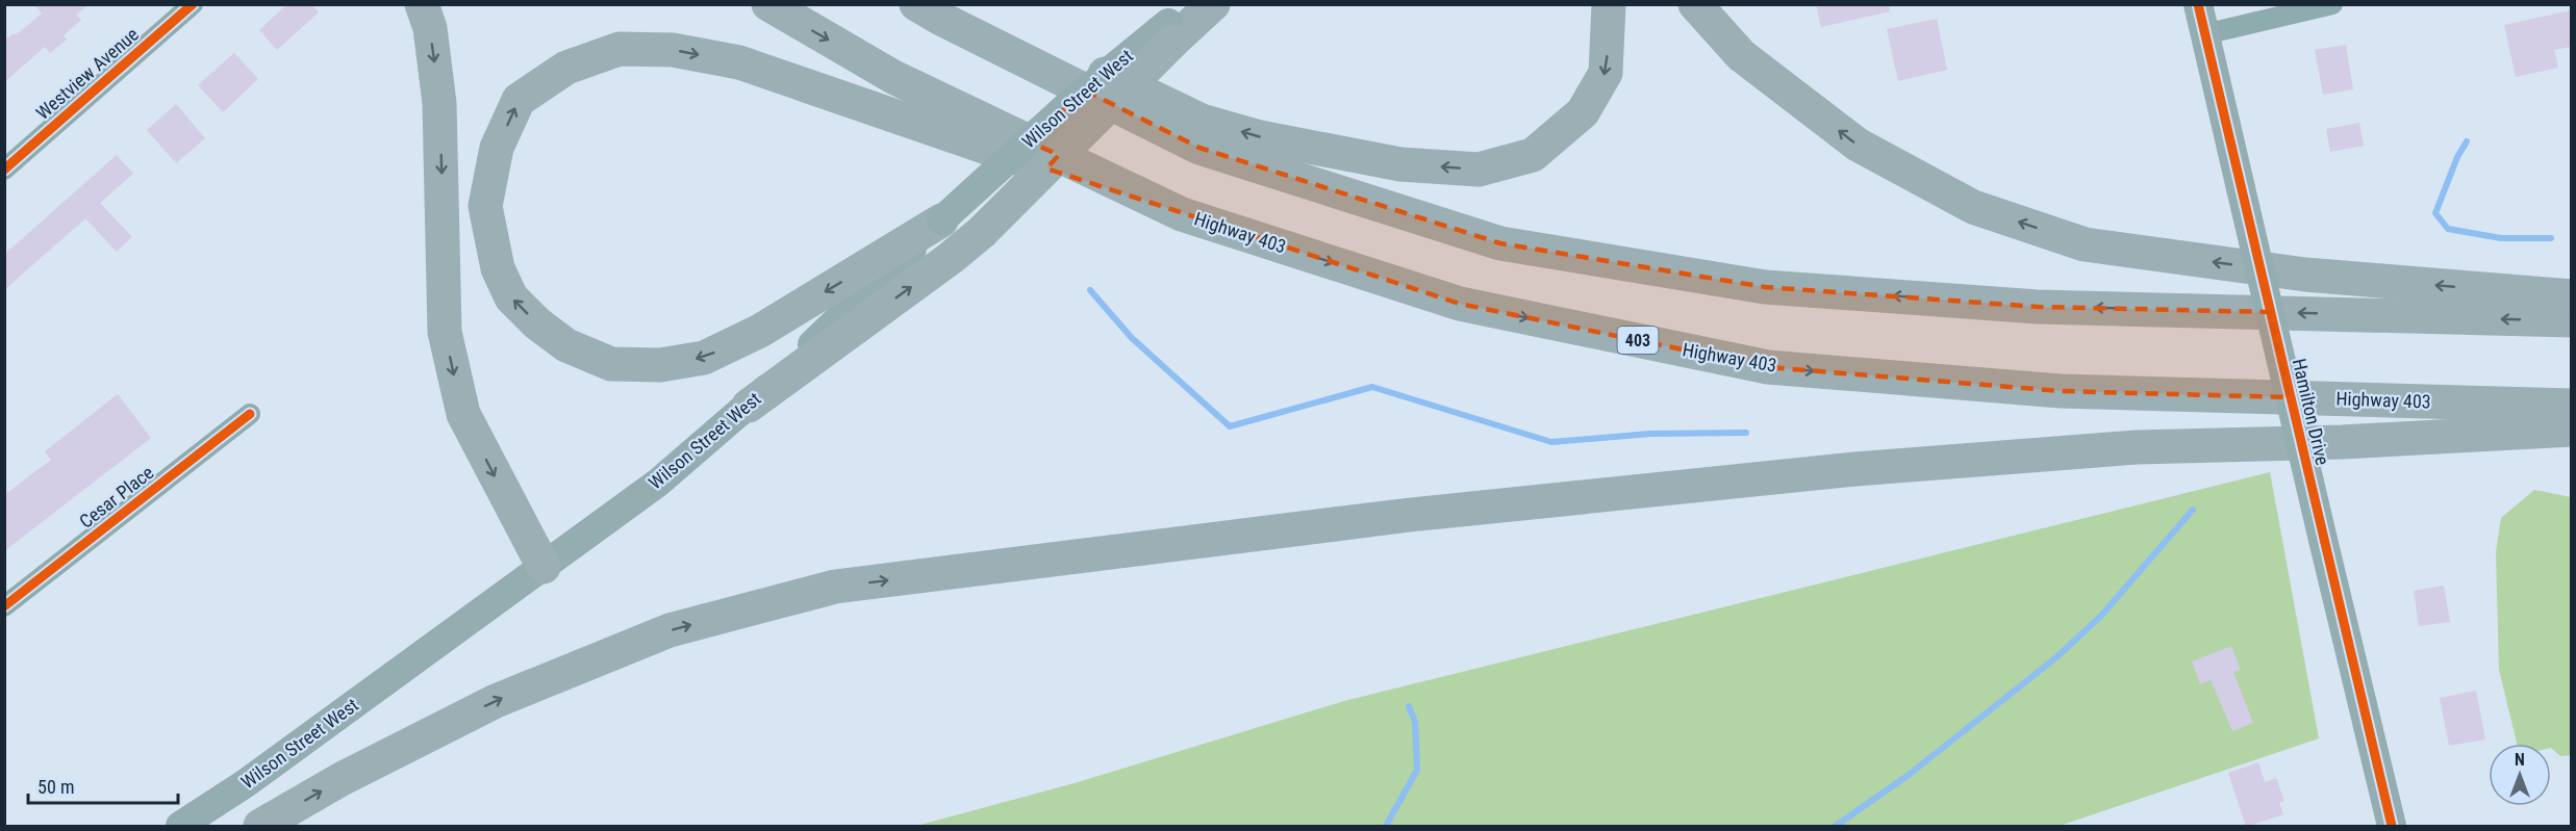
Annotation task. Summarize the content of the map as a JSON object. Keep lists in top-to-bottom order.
{
  "streets": {
    "highway": ["Highway 403", "403"],
    "main road": ["Wilson Street West", "Hamilton Drive"],
    "street": ["Westview Avenue", "Cesar Place"]
  },
  "scale_bar": "50 m",
  "north": "top"
}
